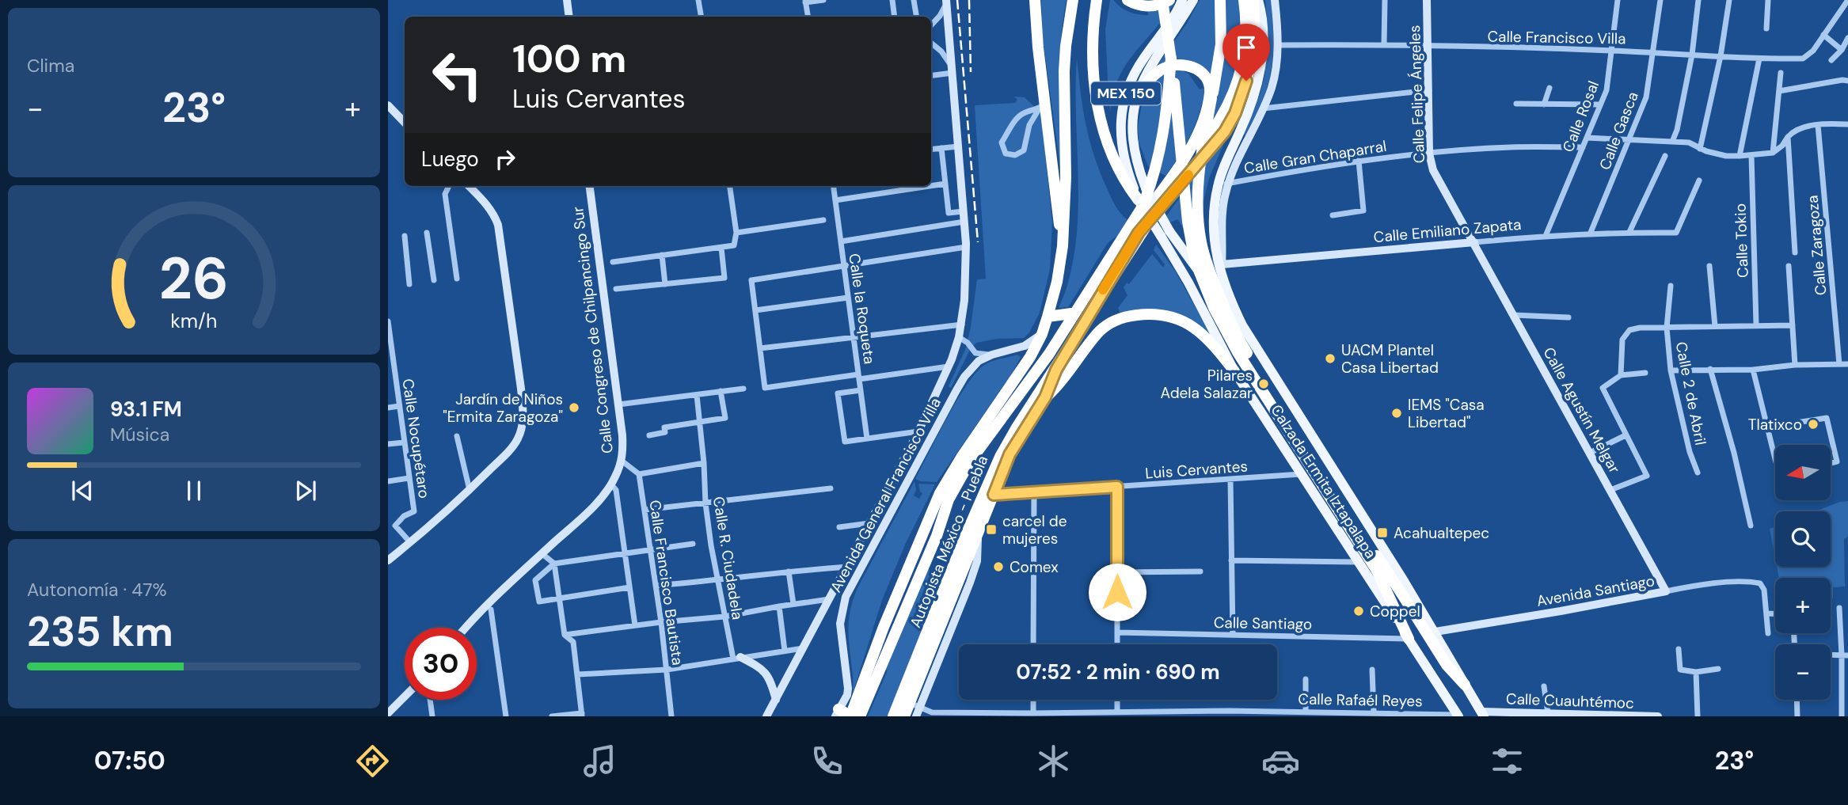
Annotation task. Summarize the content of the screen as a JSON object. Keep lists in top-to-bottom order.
{
  "streets": {
    "highway": ["Autopista México - Puebla"],
    "main road": ["MEX 150", "Calzada Ermita Iztapalapa"],
    "street": [
      "Calle Francisco Villa",
      "Calle Felipe Ángeles",
      "Calle Rosal",
      "Calle Gasca",
      "Calle Gran Chaparral",
      "Calle Emiliano Zapata",
      "Calle Tokio",
      "Calle Zaragoza",
      "Calle la Roqueta",
      "Calle Congreso de Chilpancingo Sur",
      "Calle 2 de Abril",
      "Calle Agustín Melgar",
      "Calle Nocupétaro",
      "Luis Cervantes",
      "Avenida General Francisco Villa",
      "Calle R. Ciudadela",
      "Calle Francisco Bautista",
      "Avenida Santiago",
      "Calle Santiago",
      "Calle Rafaél Reyes",
      "Calle Cuauhtémoc"
    ]
  },
  "crossings": [
    ["Calle Francisco Villa", "Calle Felipe Ángeles"],
    ["Calle Francisco Villa", "Calle Rosal"],
    ["Calle Francisco Villa", "Calle Gasca"],
    ["Calle Francisco Villa", "Calzada Ermita Iztapalapa"],
    ["MEX 150", "Calzada Ermita Iztapalapa"],
    ["MEX 150", "Autopista México - Puebla"],
    ["Calle Felipe Ángeles", "Calle Gran Chaparral"],
    ["Calle Felipe Ángeles", "Calle Emiliano Zapata"],
    ["Calle Felipe Ángeles", "Calle Agustín Melgar"],
    ["Calle Rosal", "Calle Gran Chaparral"],
    ["Calle Rosal", "Calle Emiliano Zapata"],
    ["Calle Gasca", "Calle Emiliano Zapata"],
    ["Calle Gran Chaparral", "Calzada Ermita Iztapalapa"],
    ["Calle Emiliano Zapata", "Calle Agustín Melgar"],
    ["Calle Emiliano Zapata", "Calzada Ermita Iztapalapa"],
    ["Calle Agustín Melgar", "Avenida Santiago"],
    ["Luis Cervantes", "Calzada Ermita Iztapalapa"],
    ["Calzada Ermita Iztapalapa", "Autopista México - Puebla"],
    ["Calzada Ermita Iztapalapa", "Avenida Santiago"],
    ["Calzada Ermita Iztapalapa", "Calle Santiago"],
    ["Calzada Ermita Iztapalapa", "Calle Rafaél Reyes"],
    ["Calzada Ermita Iztapalapa", "Calle Cuauhtémoc"]
  ],
  "places": {
    "other": [
      "UACM Plantel Casa Libertad",
      "Pilares Adela Salazar",
      "Jardín de Niños \"Ermita Zaragoza\"",
      "IEMS \"Casa Libertad\"",
      "Tlatixco",
      "Comex",
      "Coppel"
    ],
    "transit": ["carcel de mujeres", "Acahualtepec"]
  },
  "north": "left",
  "page": {
    "tile": [
      "Clima",
      ["Autonomía · 47%", "235 km"]
    ],
    "turn": ["100 m", "Luis Cervantes"],
    "heat": ["−", "23°", "+"],
    "then": "Luego",
    "song": ["93.1 FM", "Música"],
    "map_buttons": ["+", "−"],
    "limit": "30",
    "trip": "07:52 · 2 min · 690 m",
    "tabs": ["07:50", "23°"],
    "gauge": ["26", "km/h"]
  }
}
